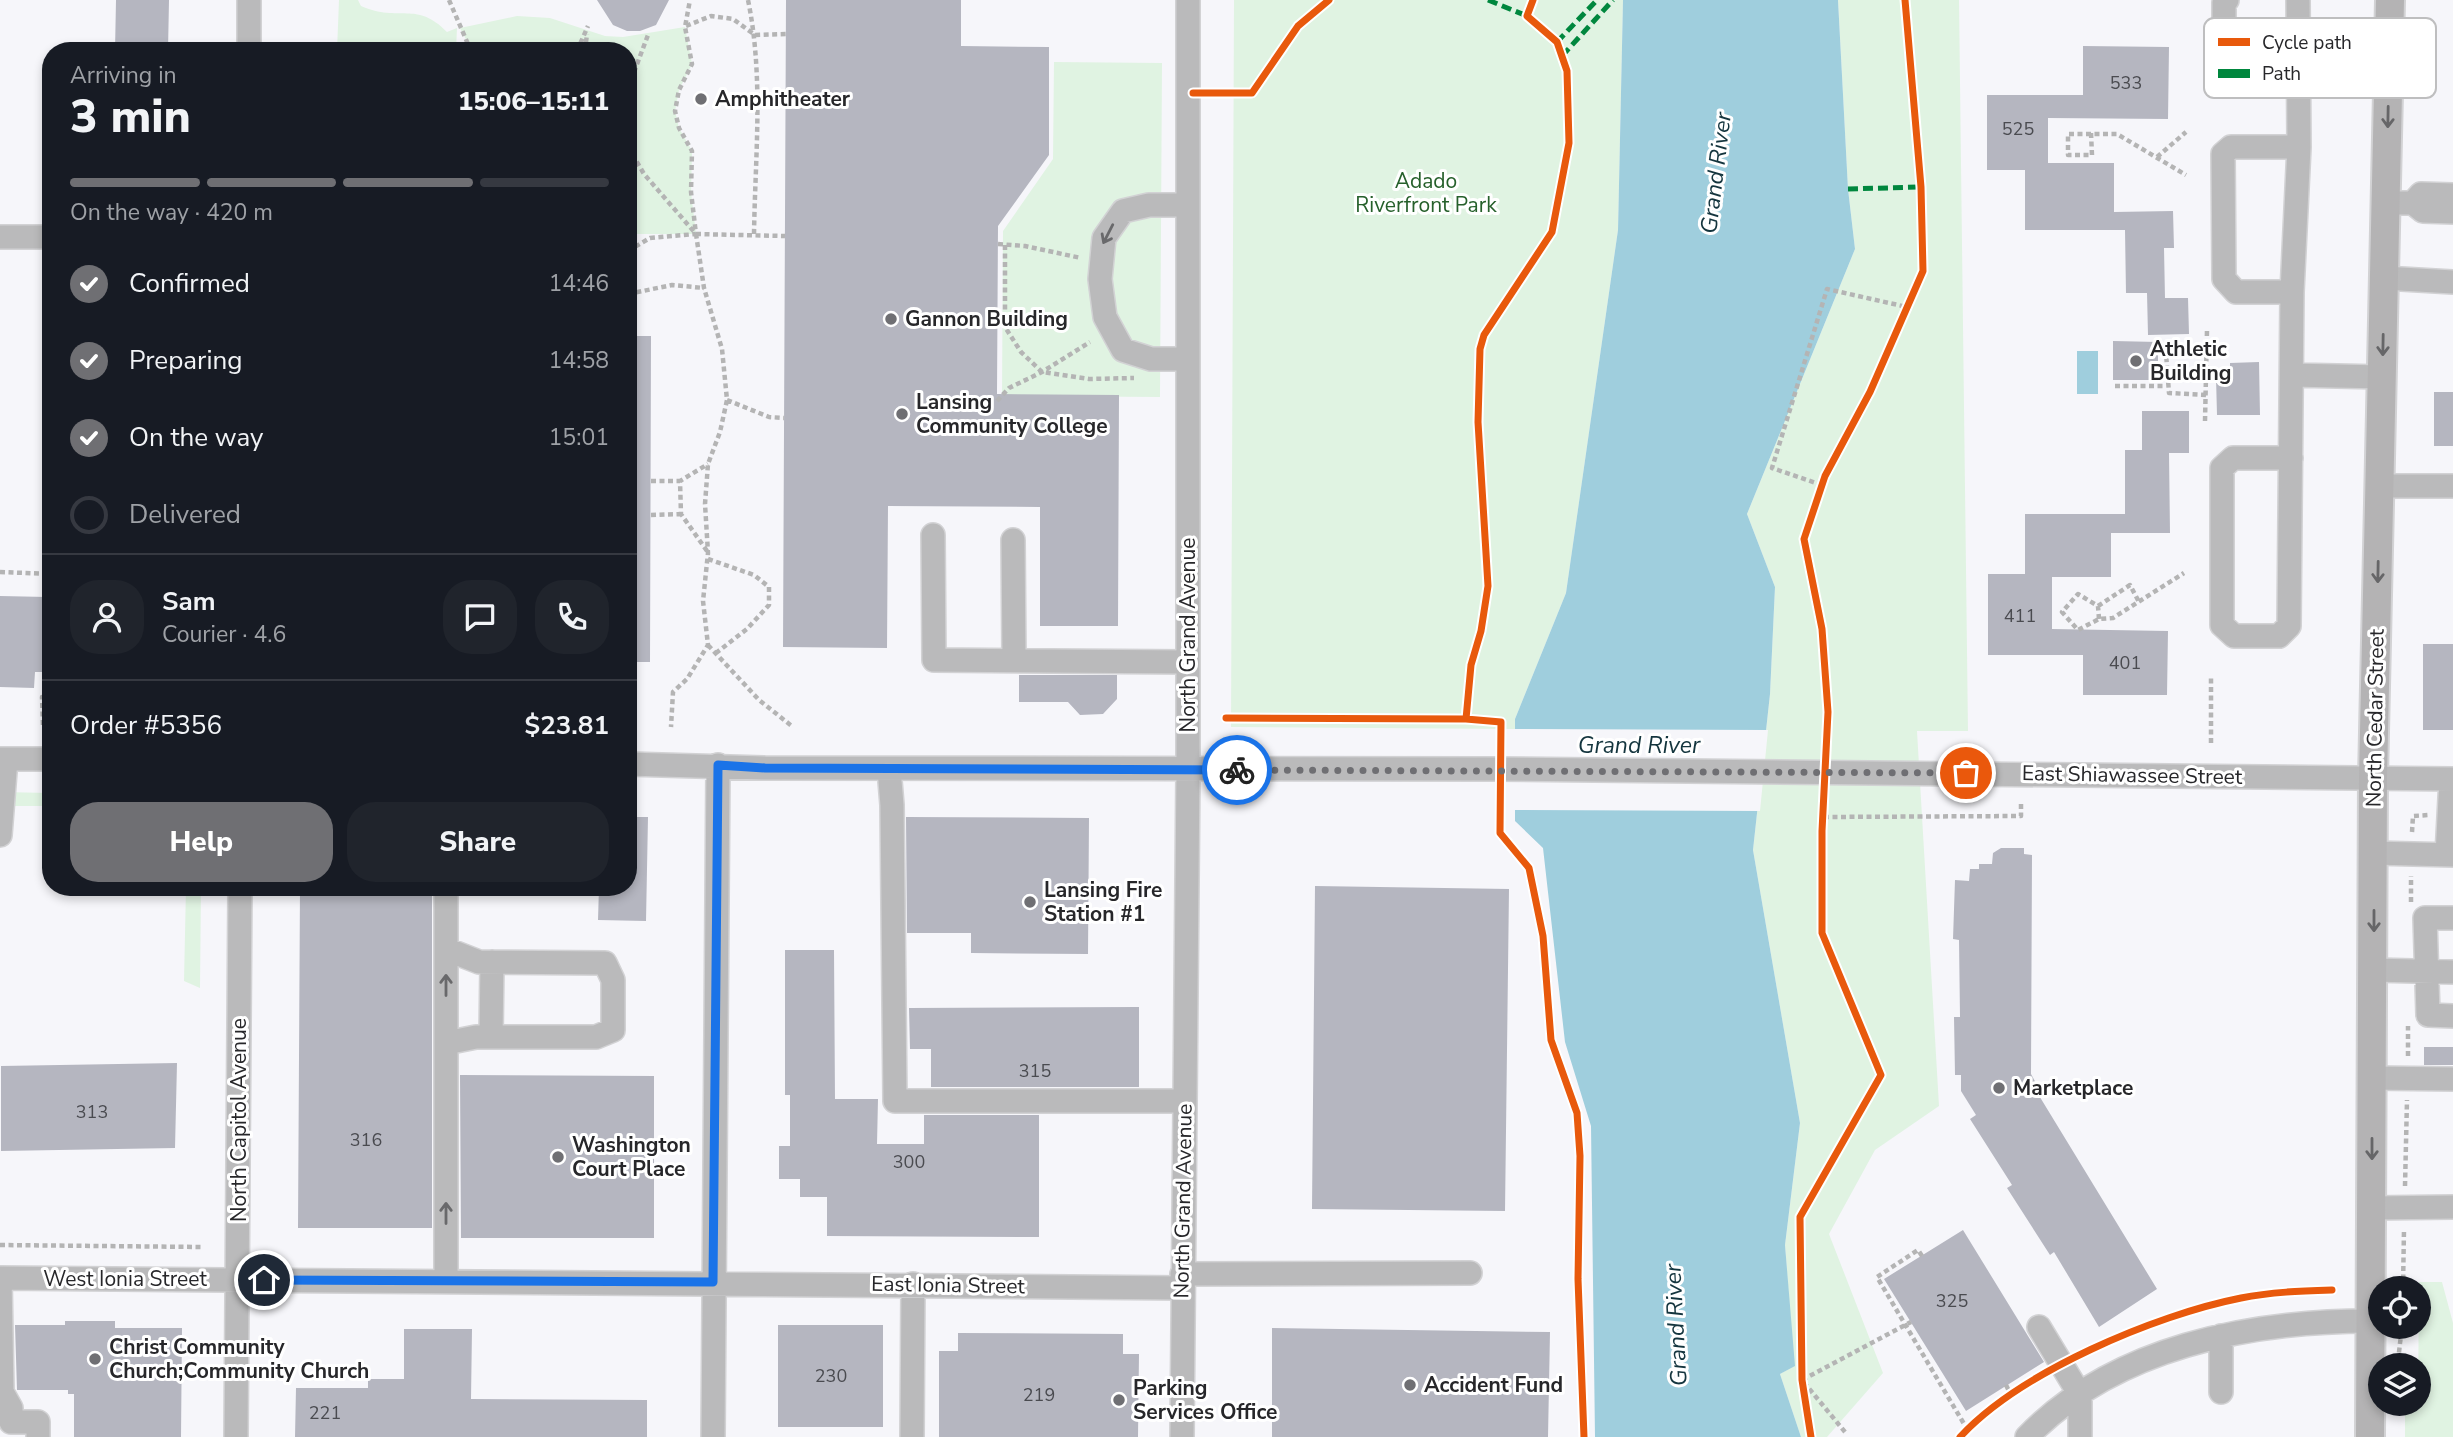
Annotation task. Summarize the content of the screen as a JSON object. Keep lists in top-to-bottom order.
{
  "streets": {
    "main road": ["North Cedar Street"],
    "street": [
      "North Grand Avenue",
      "East Shiawassee Street",
      "North Capitol Avenue",
      "West Ionia Street",
      "East Ionia Street"
    ]
  },
  "crossings": [
    ["North Grand Avenue", "East Shiawassee Street"],
    ["North Grand Avenue", "East Ionia Street"],
    ["North Cedar Street", "East Shiawassee Street"],
    ["North Capitol Avenue", "West Ionia Street"],
    ["West Ionia Street", "East Ionia Street"]
  ],
  "one_way": ["North Cedar Street"],
  "water": ["Grand River"],
  "parks": ["Adado Riverfront Park"],
  "places": [
    "Amphitheater",
    "Gannon Building",
    "Athletic Building",
    "Lansing Community College",
    "Lansing Fire Station #1",
    "Marketplace",
    "Washington Court Place",
    "Christ Community Church;Community Church",
    "Accident Fund",
    "Parking Services Office"
  ],
  "house_numbers": [
    "533",
    "525",
    "411",
    "401",
    "315",
    "313",
    "316",
    "300",
    "325",
    "230",
    "219",
    "221"
  ],
  "legend": ["Cycle path", "Path"],
  "page": {
    "heading": ["3 min", "Arriving in", "15:06–15:11"],
    "panel": [
      "Sam",
      "Courier · 4.6",
      "Order #5356",
      "$23.81"
    ],
    "bar": "On the way · 420 m",
    "list": [
      ["Confirmed", "14:46"],
      ["Preparing", "14:58"],
      ["On the way", "15:01"],
      "Delivered"
    ],
    "buttons": ["Help", "Share"]
  }
}
